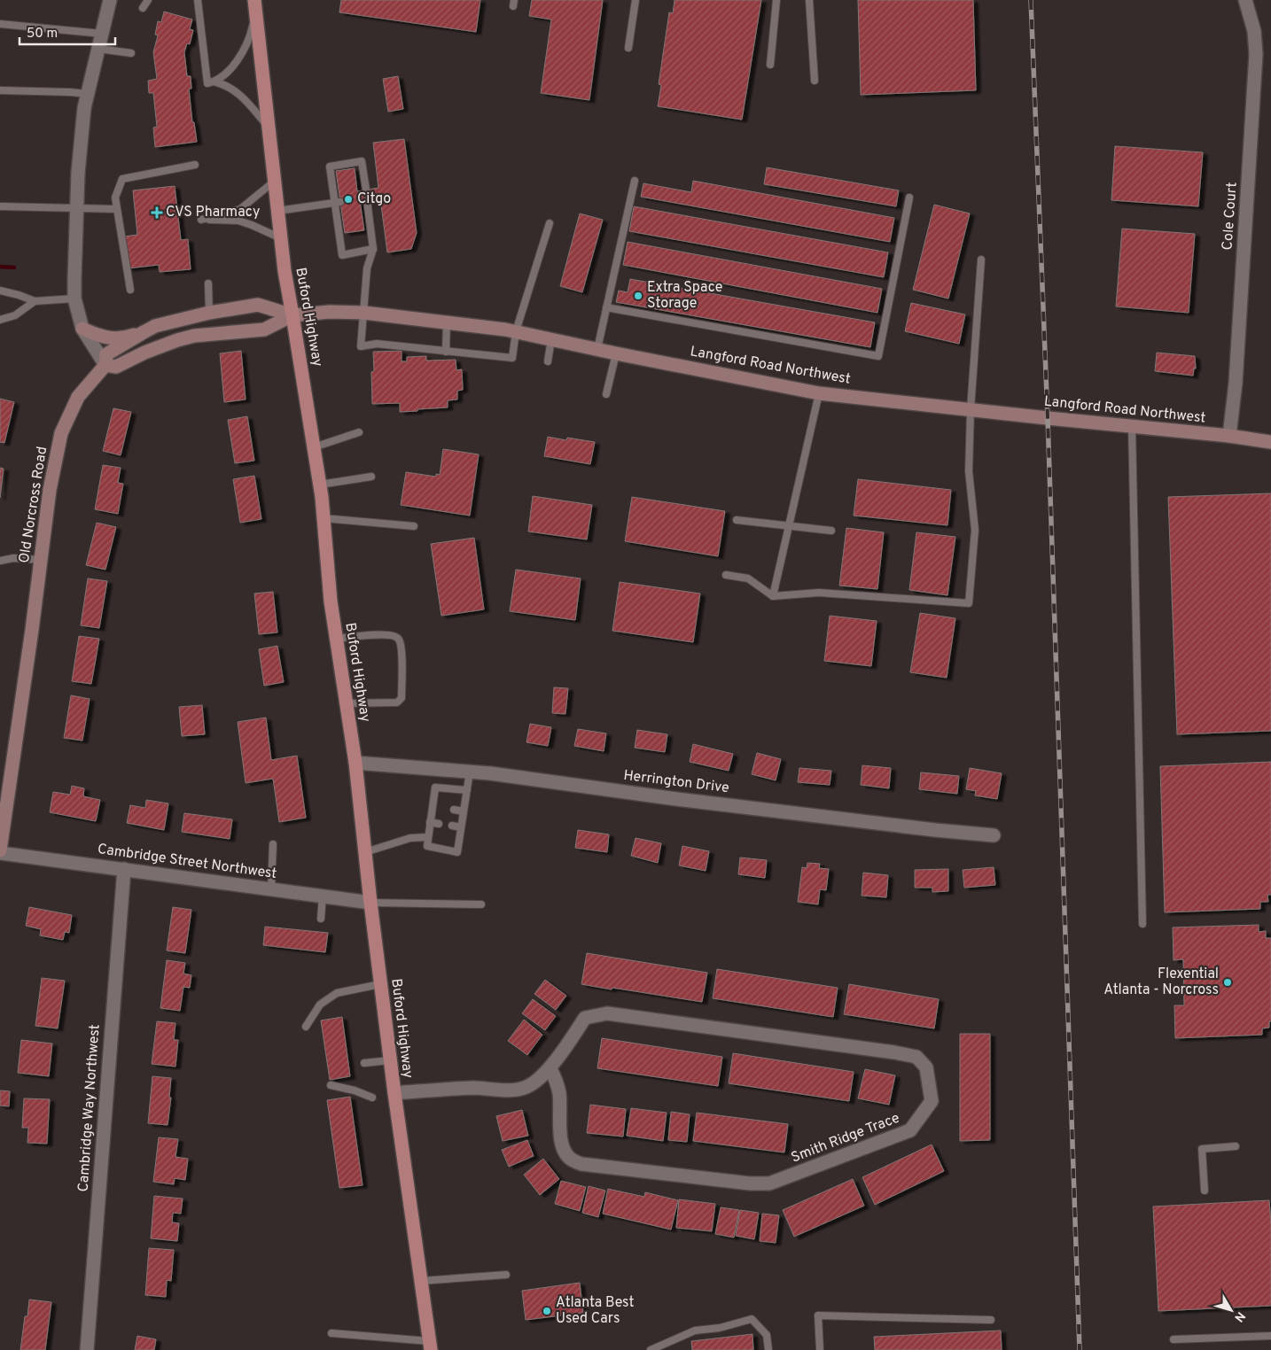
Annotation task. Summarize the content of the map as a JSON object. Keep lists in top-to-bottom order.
{
  "streets": {
    "main road": ["Buford Highway"],
    "street": [
      "Cole Court",
      "Langford Road Northwest",
      "Old Norcross Road",
      "Herrington Drive",
      "Cambridge Street Northwest",
      "Cambridge Way Northwest",
      "Smith Ridge Trace"
    ]
  },
  "crossings": [
    ["Cole Court", "Langford Road Northwest"],
    ["Buford Highway", "Langford Road Northwest"],
    ["Buford Highway", "Herrington Drive"],
    ["Buford Highway", "Cambridge Street Northwest"],
    ["Buford Highway", "Smith Ridge Trace"],
    ["Langford Road Northwest", "Old Norcross Road"],
    ["Old Norcross Road", "Cambridge Street Northwest"],
    ["Cambridge Street Northwest", "Cambridge Way Northwest"]
  ],
  "places": {
    "other": [
      "Citgo",
      "Extra Space Storage",
      "Flexential Atlanta - Norcross",
      "Atlanta Best Used Cars"
    ],
    "health": ["CVS Pharmacy"]
  },
  "scale_bar": "50 m",
  "north": "bottom right"
}
